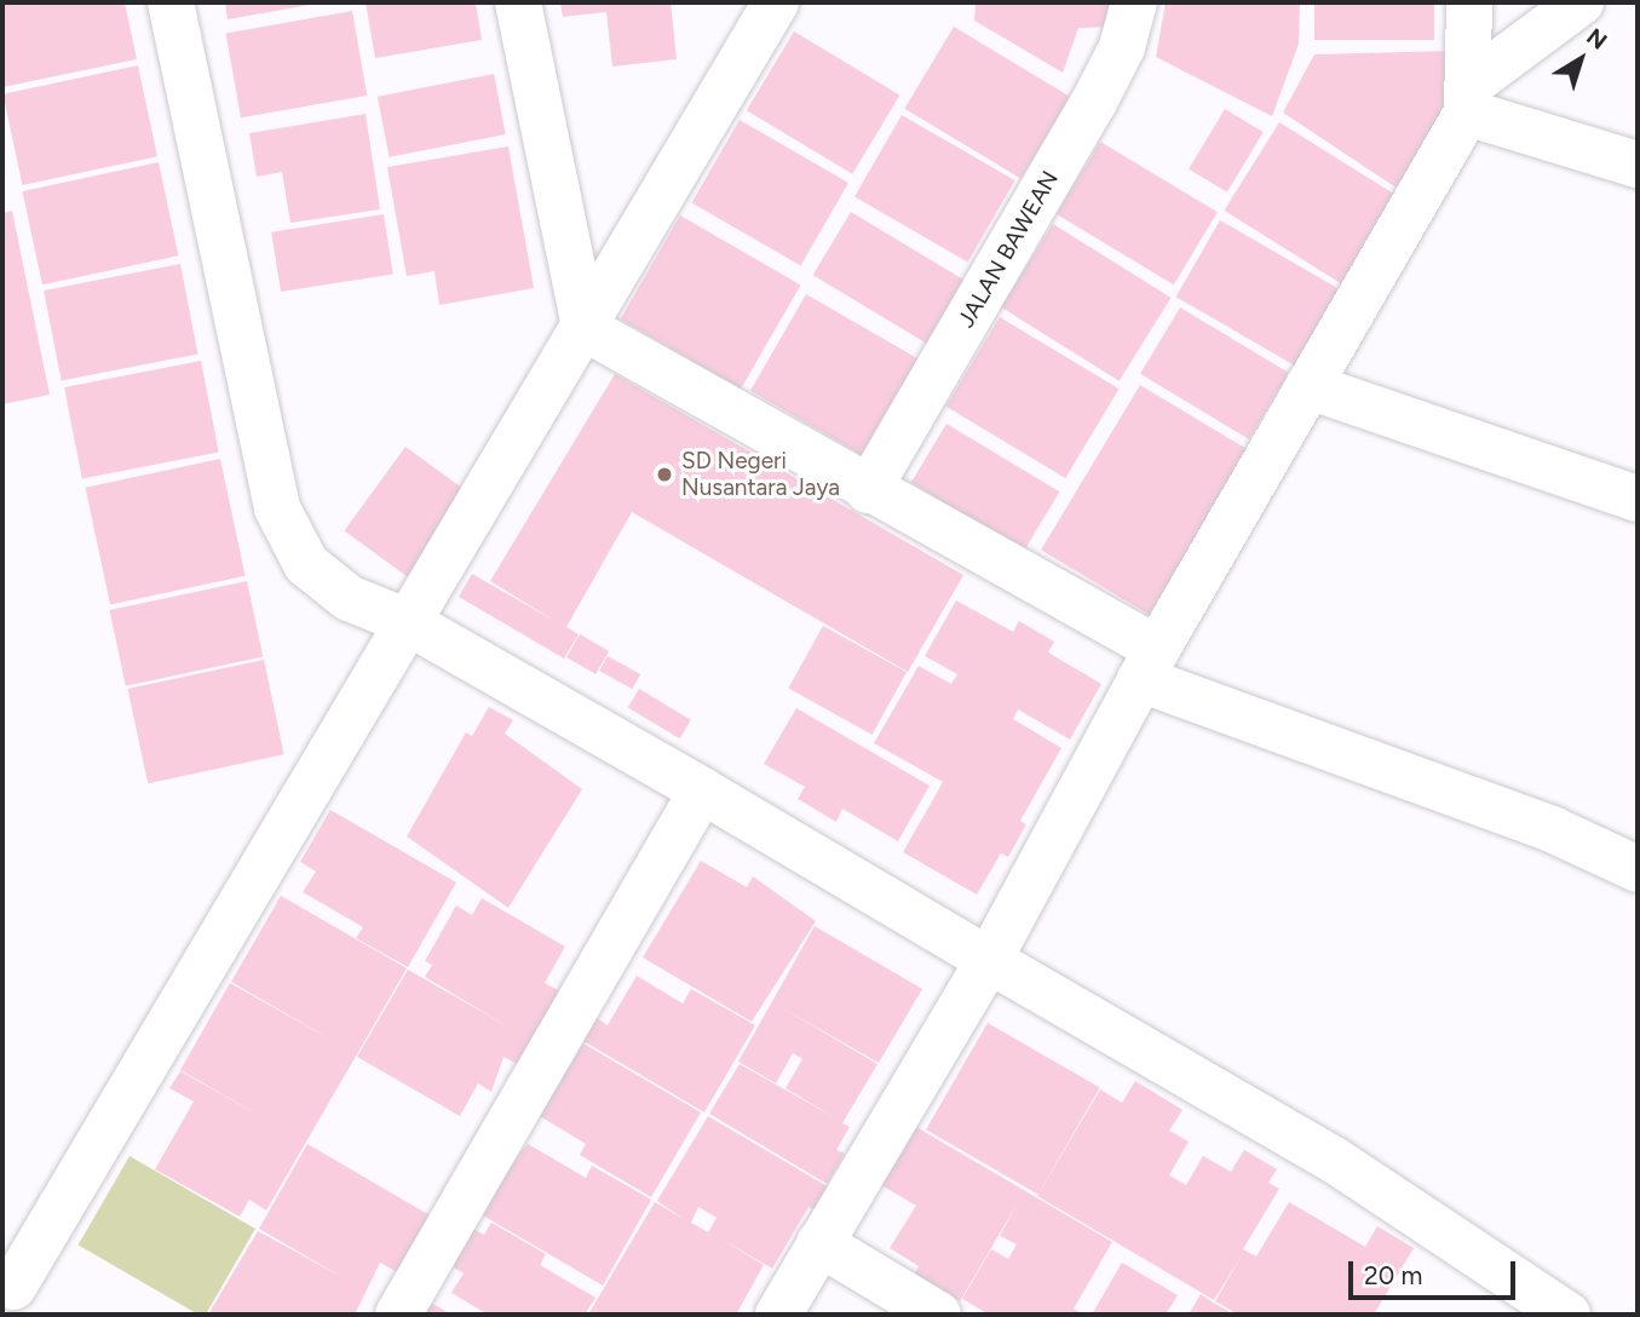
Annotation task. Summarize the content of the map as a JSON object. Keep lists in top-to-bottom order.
{
  "streets": {
    "street": ["JALAN BAWEAN"]
  },
  "places": ["SD Negeri Nusantara Jaya"],
  "scale_bar": "20 m",
  "north": "top right"
}
